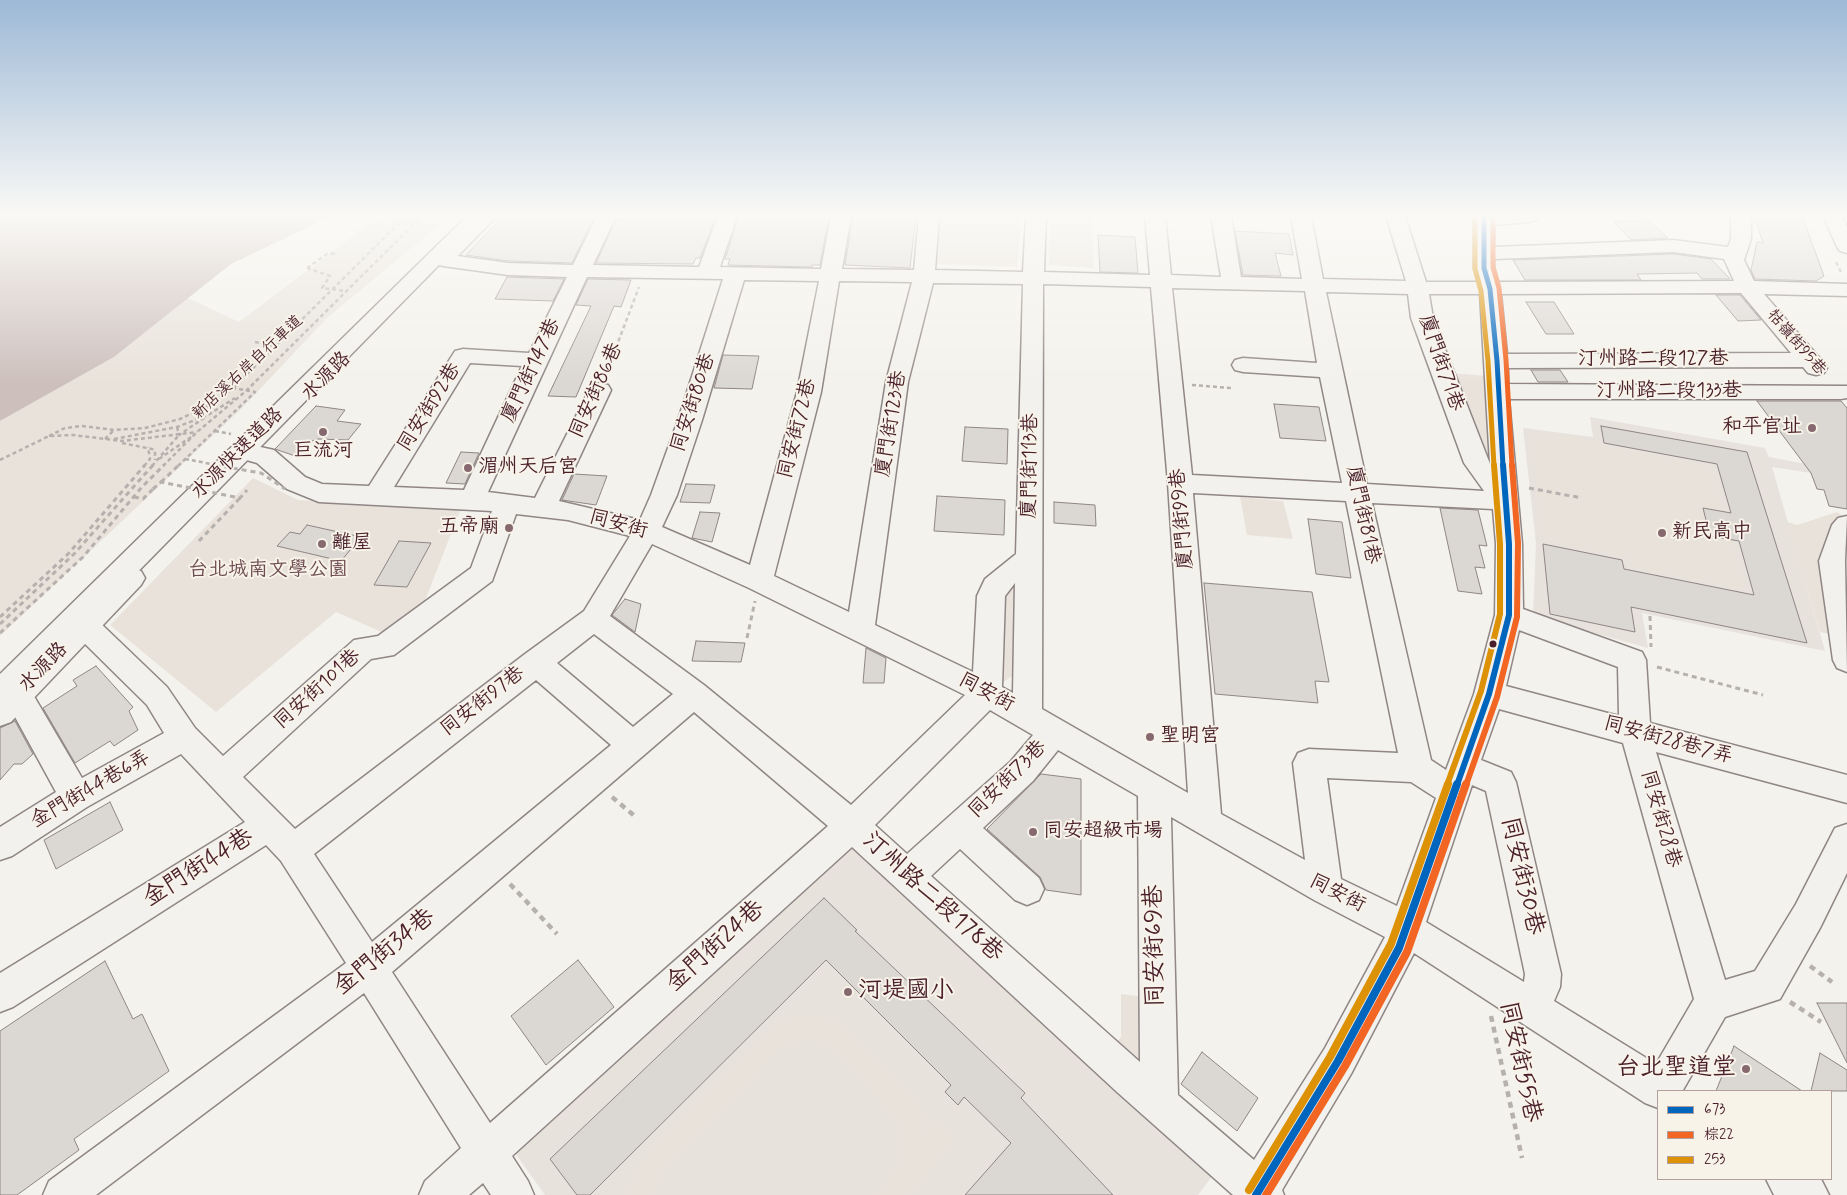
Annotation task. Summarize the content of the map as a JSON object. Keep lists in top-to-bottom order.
{
  "streets": {
    "main road": [
      "牯嶺街95巷",
      "汀州路二段127巷",
      "廈門街71巷",
      "廈門街147巷",
      "水源路",
      "同安街86巷",
      "汀州路二段133巷",
      "同安街80巷",
      "同安街92巷",
      "廈門街123巷",
      "同安街72巷",
      "水源快速道路",
      "廈門街113巷",
      "廈門街81巷",
      "廈門街99巷",
      "同安街",
      "同安街101巷",
      "同安街97巷",
      "同安街28巷7弄",
      "同安街73巷",
      "金門街44巷6弄",
      "同安街28巷",
      "金門街44巷",
      "同安街30巷",
      "汀州路二段178巷",
      "同安街69巷",
      "金門街24巷",
      "金門街34巷"
    ],
    "path": ["新店溪右岸自行車道", "同安街55巷"]
  },
  "crossings": [
    ["牯嶺街95巷", "汀州路二段127巷"],
    ["牯嶺街95巷", "汀州路二段133巷"],
    ["廈門街147巷", "同安街92巷"],
    ["廈門街147巷", "同安街"],
    ["水源路", "水源快速道路"],
    ["水源路", "同安街"],
    ["同安街86巷", "同安街"],
    ["同安街80巷", "同安街"],
    ["同安街80巷", "同安街97巷"],
    ["同安街92巷", "同安街"],
    ["廈門街123巷", "同安街"],
    ["同安街72巷", "同安街"],
    ["廈門街113巷", "同安街"],
    ["廈門街99巷", "同安街"],
    ["同安街", "同安街101巷"],
    ["同安街", "同安街97巷"],
    ["同安街", "同安街73巷"],
    ["同安街", "同安街30巷"],
    ["同安街", "同安街69巷"],
    ["同安街", "金門街24巷"],
    ["同安街", "同安街55巷"],
    ["同安街97巷", "金門街44巷"],
    ["同安街97巷", "汀州路二段178巷"],
    ["同安街28巷7弄", "同安街28巷"],
    ["同安街73巷", "汀州路二段178巷"],
    ["金門街44巷", "金門街24巷"],
    ["金門街44巷", "金門街34巷"],
    ["汀州路二段178巷", "同安街69巷"],
    ["汀州路二段178巷", "金門街24巷"],
    ["汀州路二段178巷", "金門街34巷"]
  ],
  "parks": ["台北城南文學公園"],
  "places": [
    "和平官址",
    "巨流河",
    "湄州天后宮",
    "五帝廟",
    "新民高中",
    "離屋",
    "聖明宮",
    "同安超級市場",
    "河堤國小",
    "台北聖道堂"
  ],
  "lines": ["transit line 673", "transit line 棕22", "transit line 253"],
  "legend": ["673", "棕22", "253"]
}
